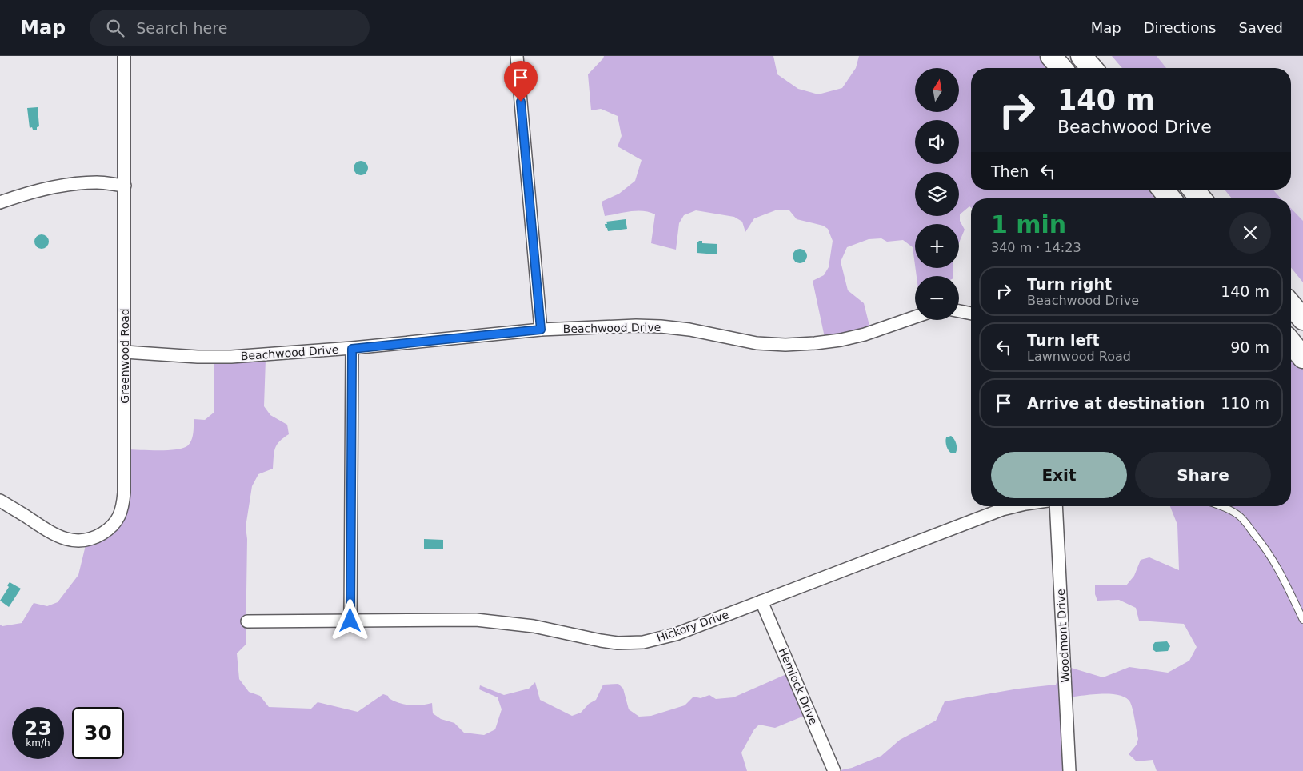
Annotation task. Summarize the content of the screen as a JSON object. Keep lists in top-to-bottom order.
{
  "streets": {
    "street": [
      "Beachwood Drive",
      "Greenwood Road",
      "Hickory Drive",
      "Woodmont Drive",
      "Hemlock Drive"
    ]
  },
  "crossings": [
    ["Beachwood Drive", "Greenwood Road"],
    ["Hickory Drive", "Hemlock Drive"]
  ],
  "north": "top",
  "page": {
    "header": "Map",
    "search": "Search here",
    "nav": ["Map", "Directions", "Saved"],
    "map_buttons": ["+", "−"],
    "turn": ["140 m", "Beachwood Drive"],
    "then": "Then",
    "heading": ["1 min", "340 m · 14:23"],
    "list": [
      {
        "name": "Turn right",
        "note": "Beachwood Drive",
        "value": "140 m"
      },
      {
        "name": "Turn left",
        "note": "Lawnwood Road",
        "value": "90 m"
      },
      {
        "name": "Arrive at destination",
        "value": "110 m"
      }
    ],
    "buttons": ["Exit", "Share"],
    "speed": "23 km/h",
    "limit": "30"
  }
}
